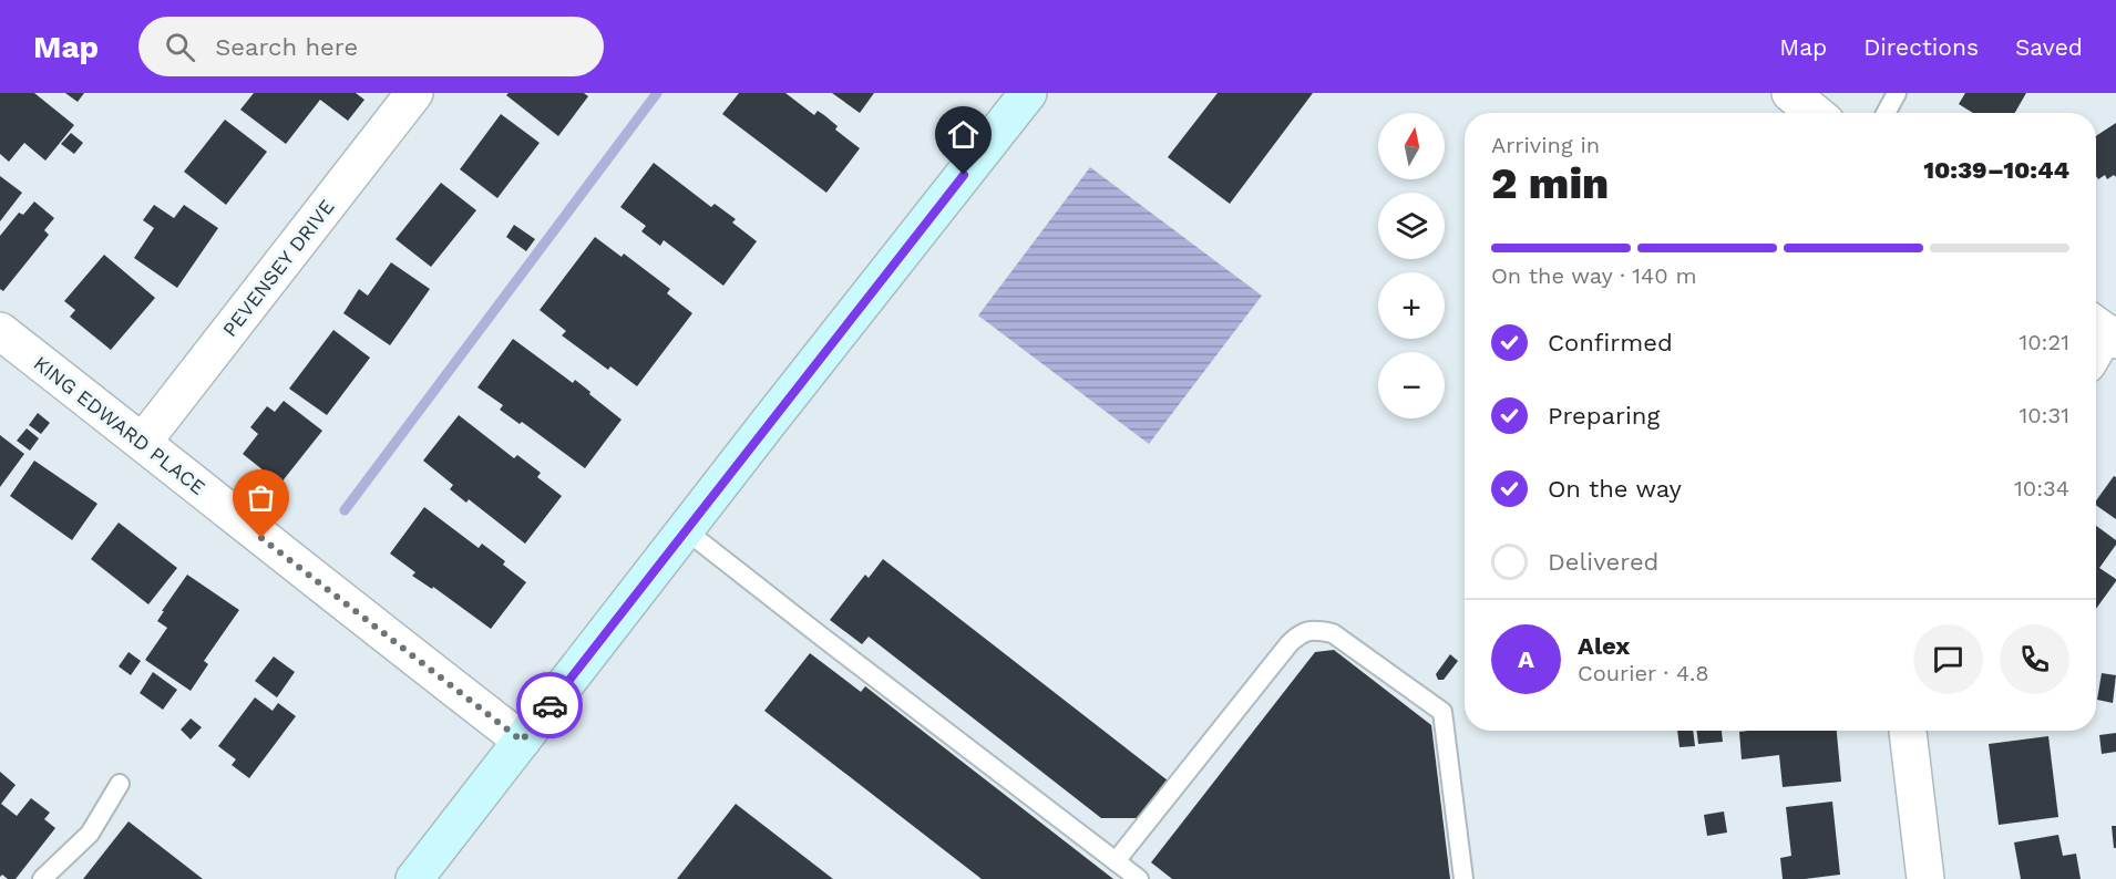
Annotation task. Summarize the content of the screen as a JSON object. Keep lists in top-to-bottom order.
{
  "streets": {
    "street": ["PEVENSEY DRIVE", "KING EDWARD PLACE"]
  },
  "crossings": [
    ["PEVENSEY DRIVE", "KING EDWARD PLACE"]
  ],
  "north": "top",
  "page": {
    "header": "Map",
    "search": "Search here",
    "nav": ["Map", "Directions", "Saved"],
    "map_buttons": ["+", "−"],
    "heading": ["2 min", "Arriving in", "10:39–10:44"],
    "panel": ["Alex", "Courier · 4.8"],
    "bar": "On the way · 140 m",
    "list": [
      ["Confirmed", "10:21"],
      ["Preparing", "10:31"],
      ["On the way", "10:34"],
      "Delivered"
    ],
    "round": "A"
  }
}
